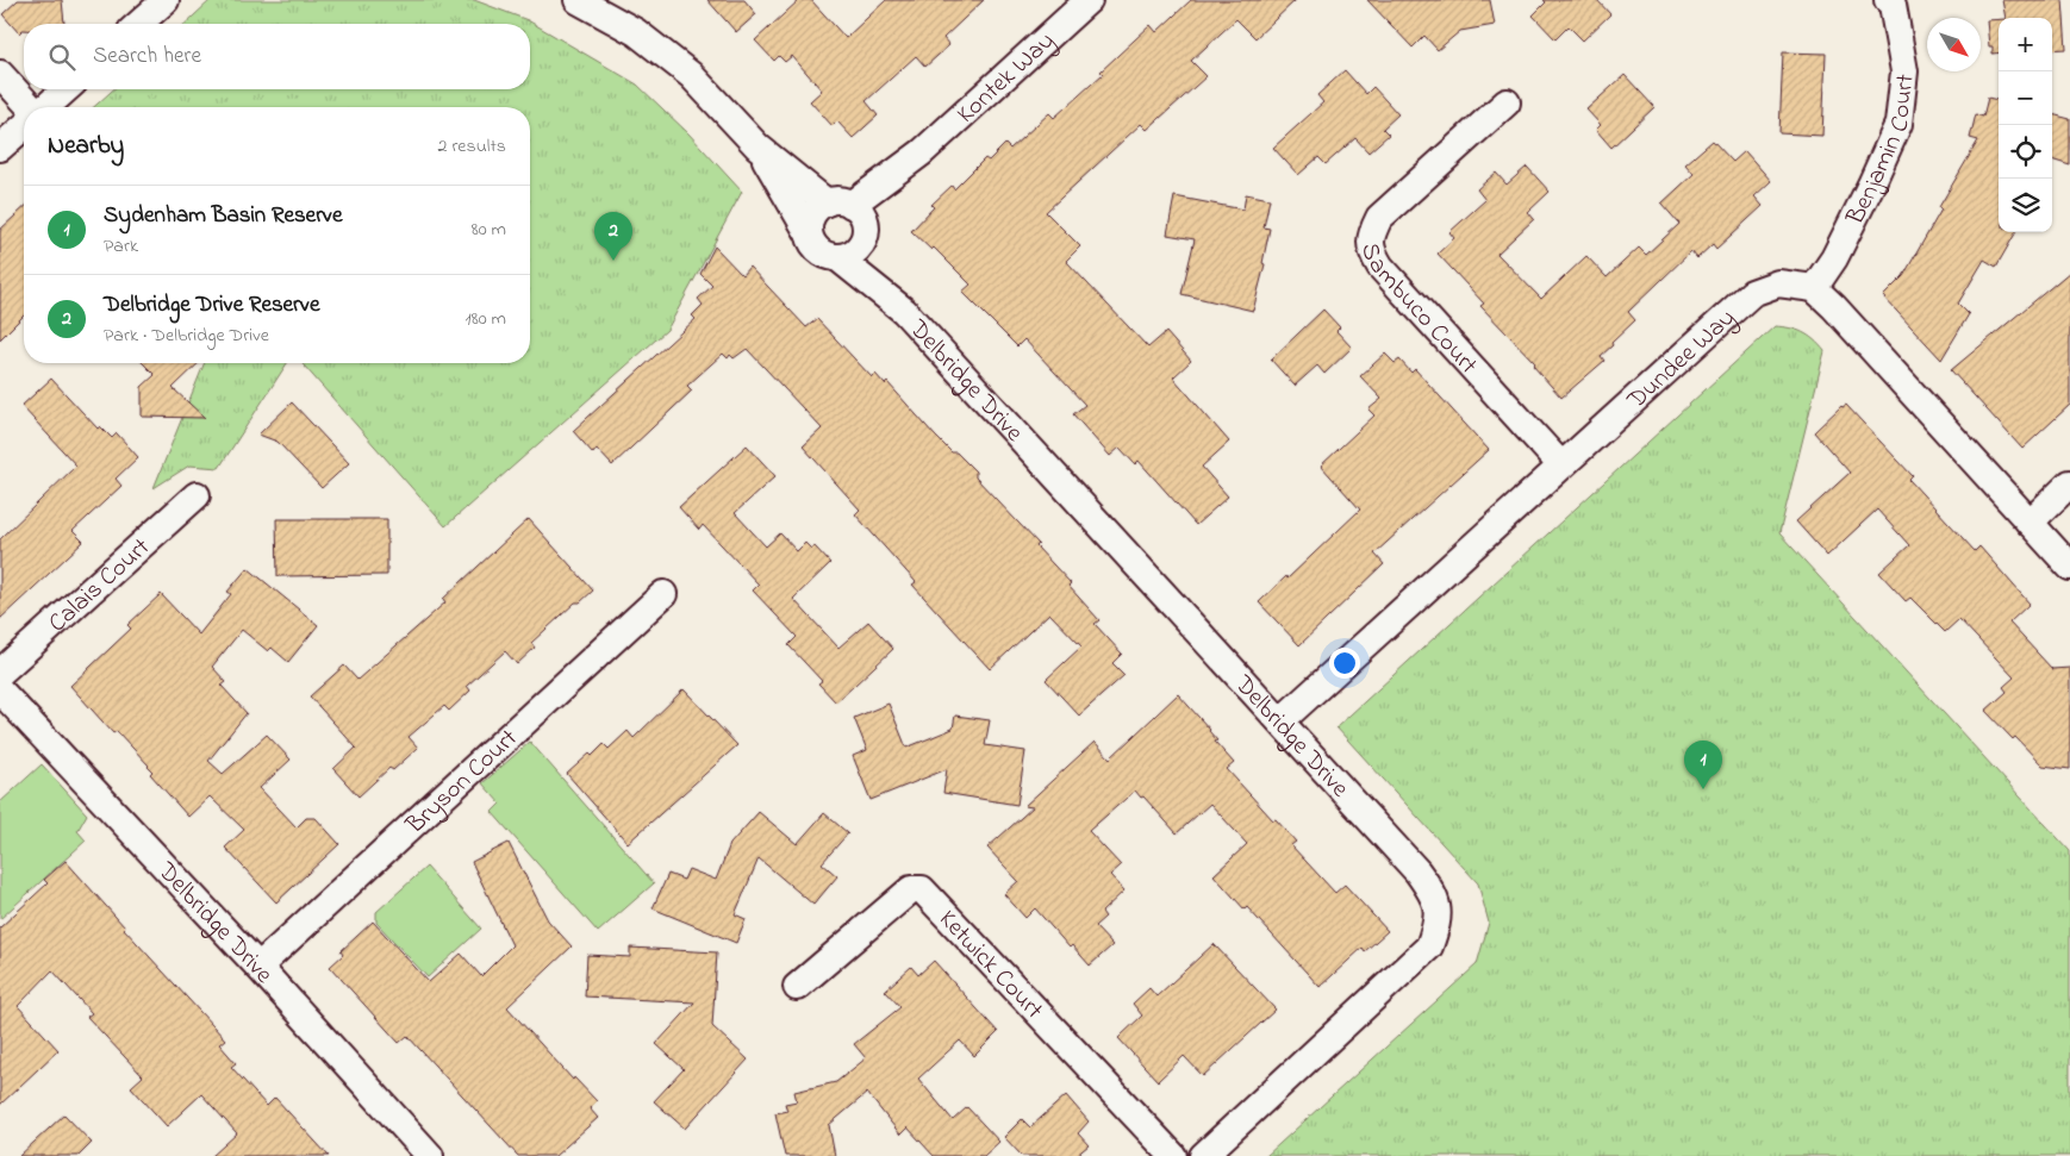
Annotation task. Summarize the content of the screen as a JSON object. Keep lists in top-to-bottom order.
{
  "streets": {
    "street": [
      "Kontek Way",
      "Benjamin Court",
      "Sambuco Court",
      "Dundee Way",
      "Delbridge Drive",
      "Calais Court",
      "Bryson Court",
      "Ketwick Court"
    ]
  },
  "crossings": [
    ["Kontek Way", "Delbridge Drive"],
    ["Benjamin Court", "Dundee Way"],
    ["Sambuco Court", "Dundee Way"],
    ["Dundee Way", "Delbridge Drive"],
    ["Delbridge Drive", "Bryson Court"]
  ],
  "north": "bottom right",
  "page": {
    "map_buttons": ["+", "−"],
    "search": "Search here",
    "heading": ["Nearby", "2 results"],
    "list": [
      {
        "mark": "1",
        "name": "Sydenham Basin Reserve",
        "note": "Park",
        "value": "80 m"
      },
      {
        "mark": "2",
        "name": "Delbridge Drive Reserve",
        "note": "Park · Delbridge Drive",
        "value": "180 m"
      }
    ],
    "pins": ["2", "1"]
  }
}
